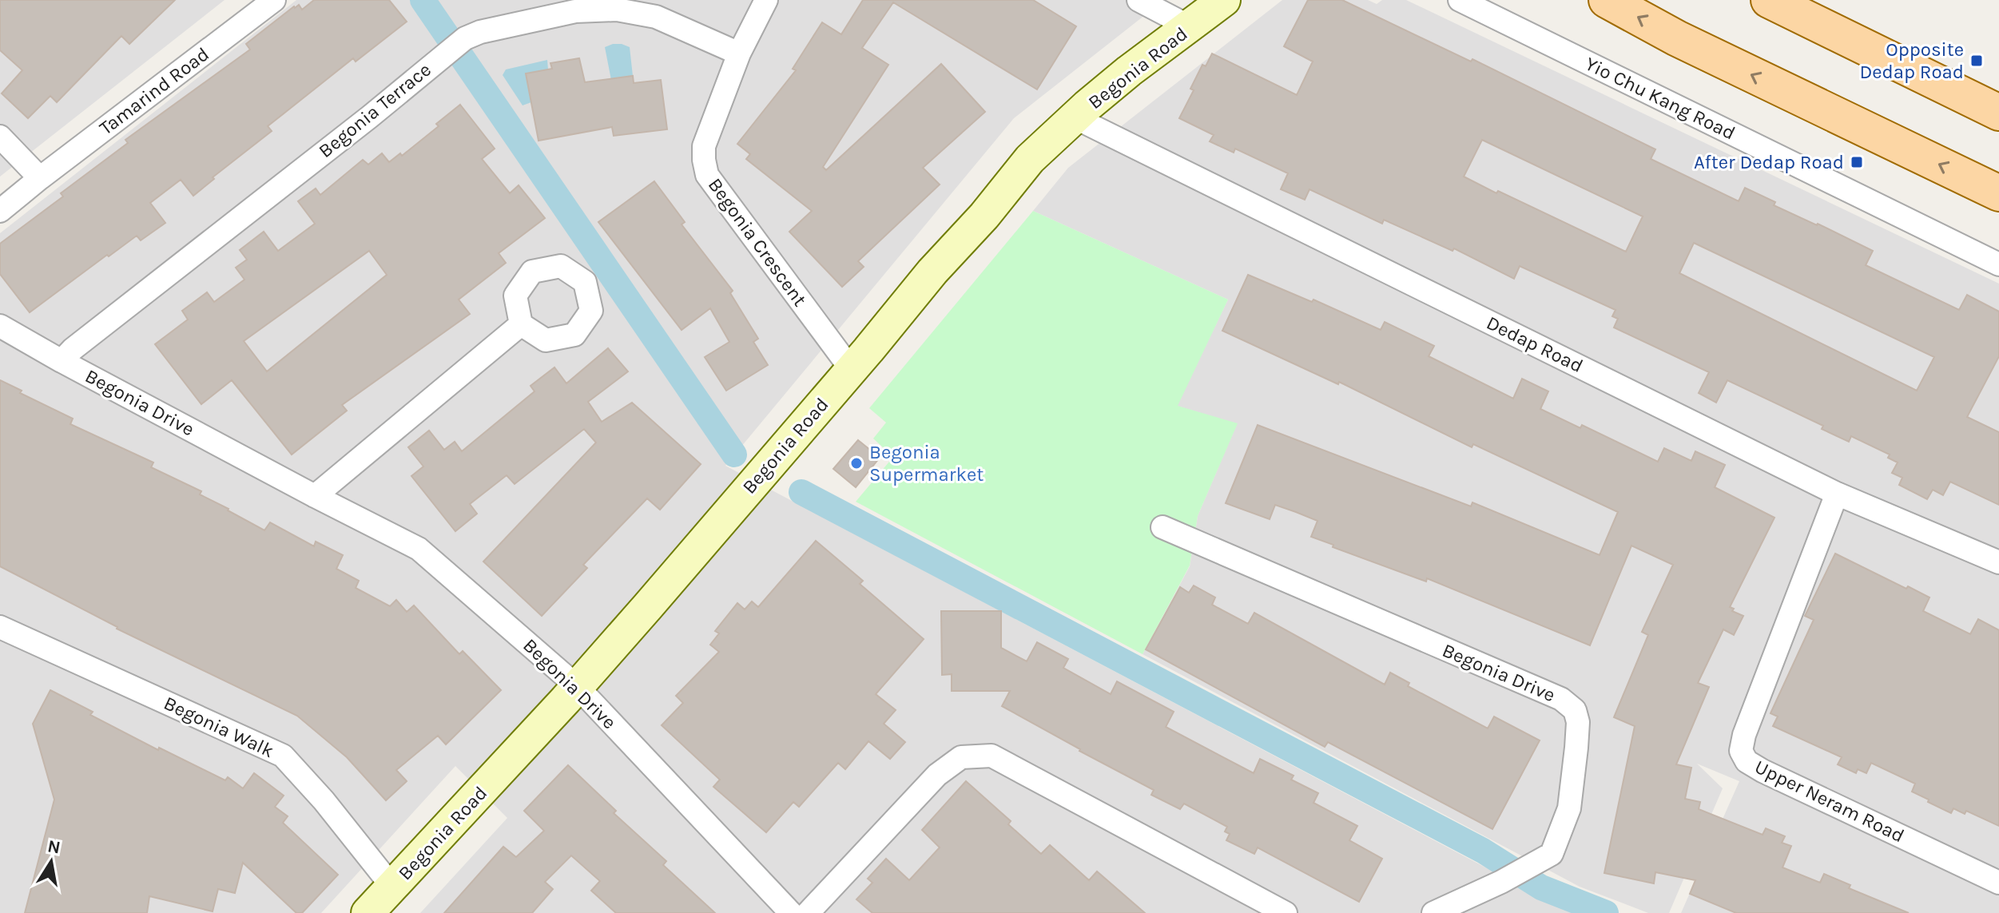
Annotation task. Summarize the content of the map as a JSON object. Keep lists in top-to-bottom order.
{
  "streets": {
    "street": [
      "Begonia Road",
      "Tamarind Road",
      "Yio Chu Kang Road",
      "Begonia Terrace",
      "Begonia Crescent",
      "Dedap Road",
      "Begonia Drive",
      "Begonia Walk",
      "Upper Neram Road"
    ]
  },
  "crossings": [
    ["Begonia Road", "Begonia Crescent"],
    ["Begonia Road", "Dedap Road"],
    ["Begonia Road", "Begonia Drive"],
    ["Begonia Road", "Begonia Walk"],
    ["Begonia Terrace", "Begonia Crescent"],
    ["Begonia Terrace", "Begonia Drive"],
    ["Dedap Road", "Upper Neram Road"]
  ],
  "places": {
    "transit": ["Opposite Dedap Road", "After Dedap Road"],
    "other": ["Begonia Supermarket"]
  },
  "north": "top"
}
